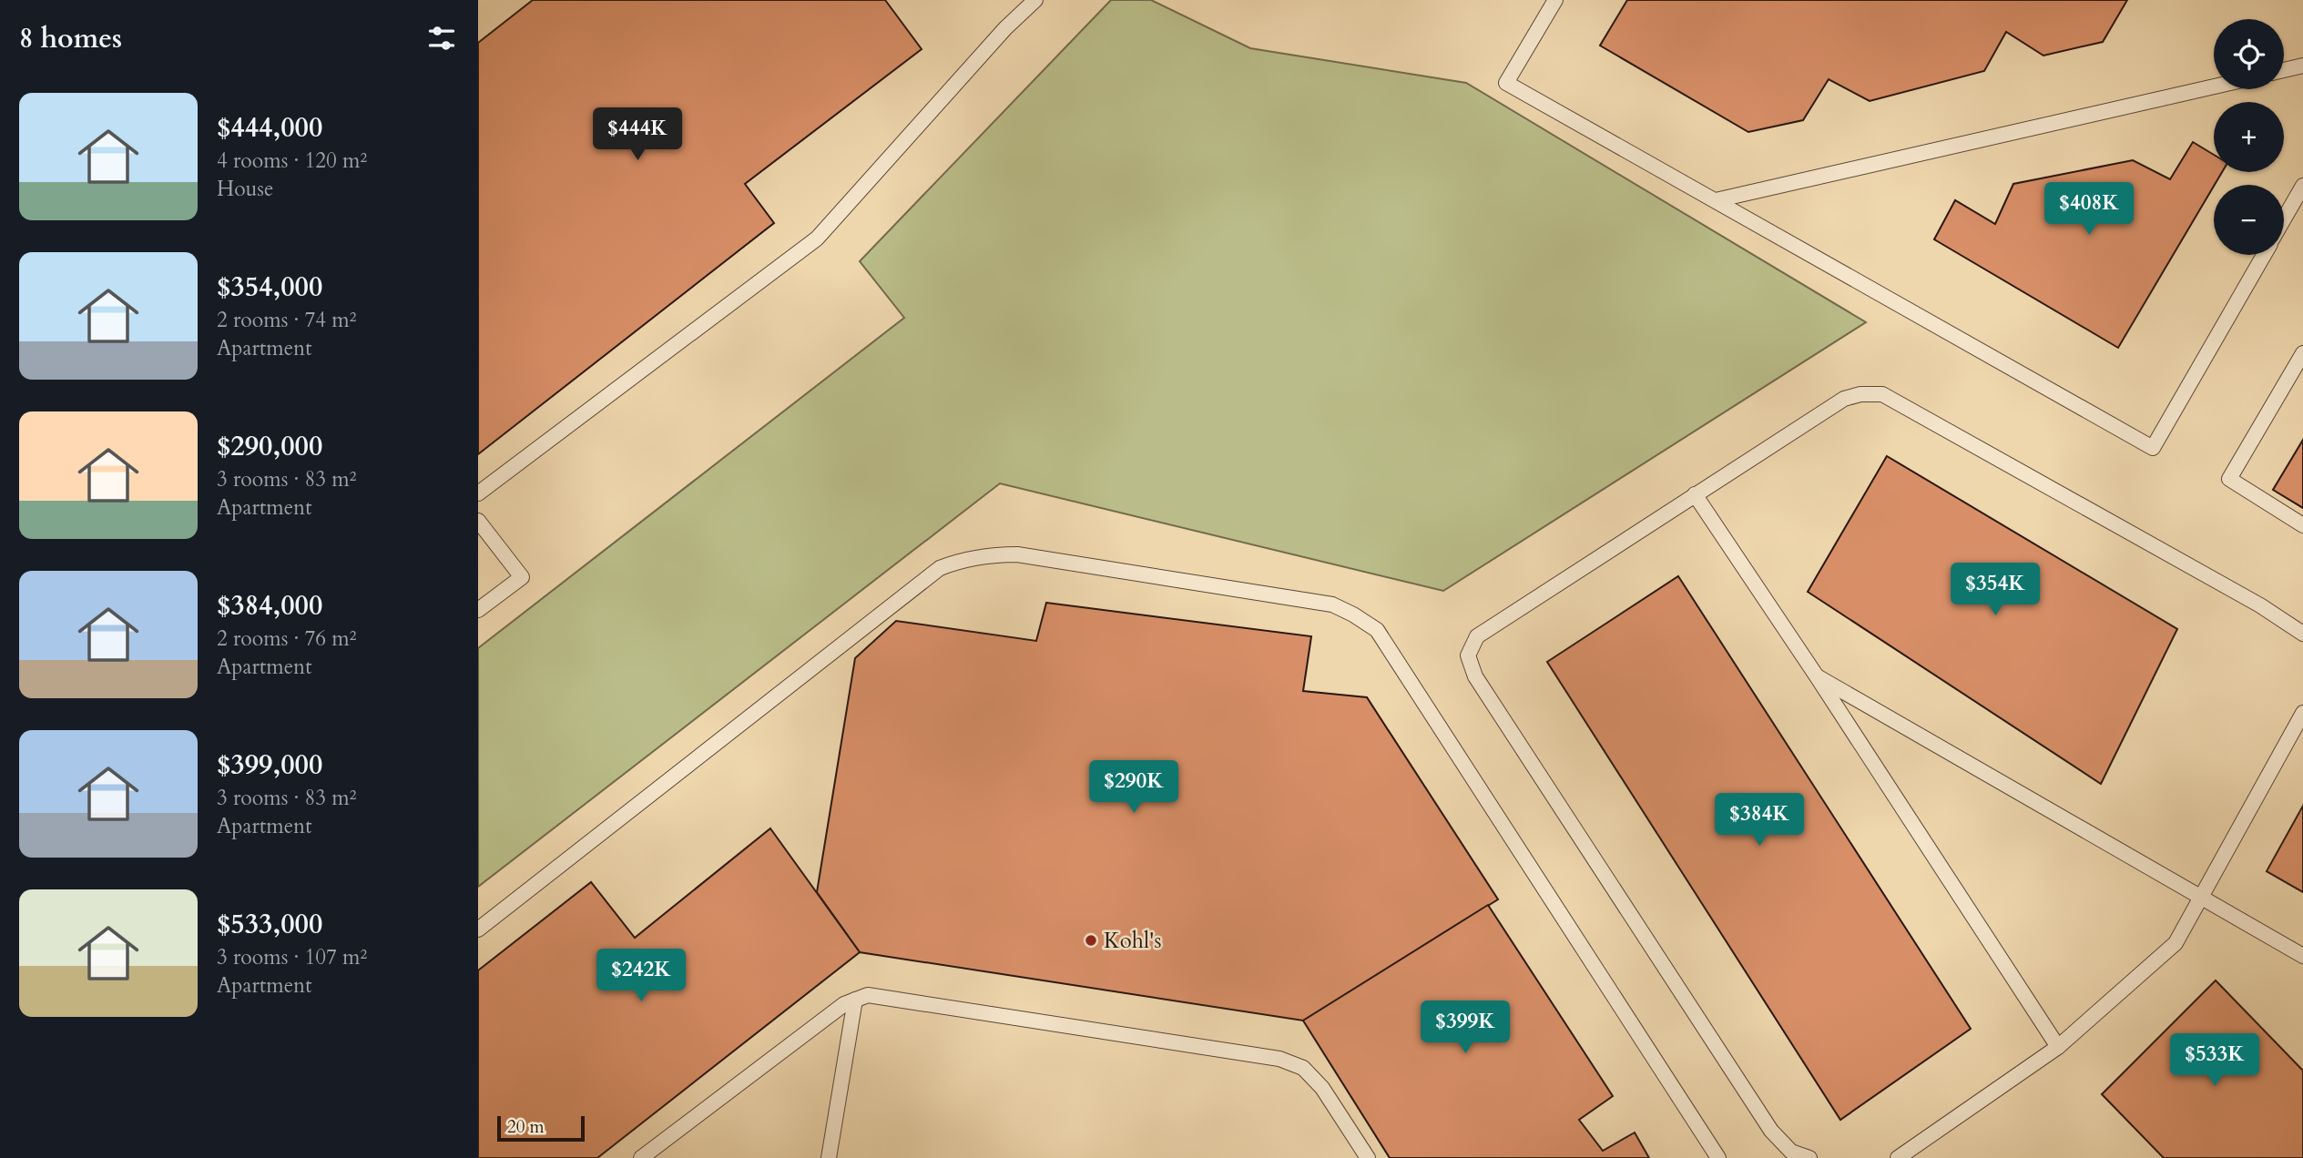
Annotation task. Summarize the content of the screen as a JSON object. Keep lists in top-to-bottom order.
{
  "places": ["Kohl's"],
  "scale_bar": "20 m",
  "page": {
    "heading": "8 homes",
    "map_buttons": ["+", "−"],
    "list": [
      {
        "name": "$444,000",
        "note": "4 rooms · 120 m² · House"
      },
      {
        "name": "$354,000",
        "note": "2 rooms · 74 m² · Apartment"
      },
      {
        "name": "$290,000",
        "note": "3 rooms · 83 m² · Apartment"
      },
      {
        "name": "$384,000",
        "note": "2 rooms · 76 m² · Apartment"
      },
      {
        "name": "$399,000",
        "note": "3 rooms · 83 m² · Apartment"
      },
      {
        "name": "$533,000",
        "note": "3 rooms · 107 m² · Apartment"
      }
    ],
    "price": [
      "$444K",
      "$408K",
      "$354K",
      "$290K",
      "$384K",
      "$242K",
      "$399K",
      "$533K"
    ],
    "scale": "20 m"
  }
}
